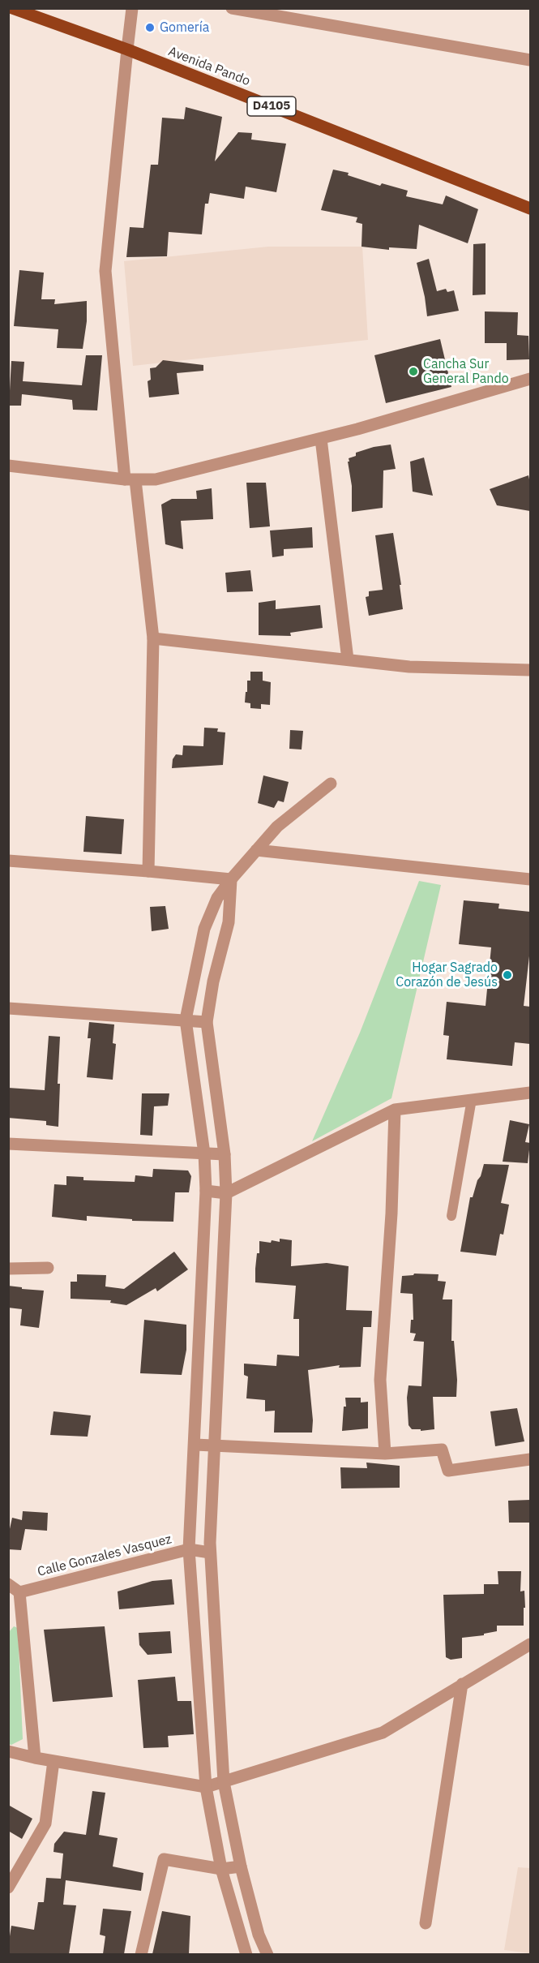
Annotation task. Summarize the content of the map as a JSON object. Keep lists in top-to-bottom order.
{
  "streets": {
    "main road": ["Avenida Pando", "D4105"],
    "street": ["Calle Gonzales Vasquez"]
  },
  "places": ["Gomería", "Cancha Sur General Pando", "Hogar Sagrado Corazón de Jesús"]
}
